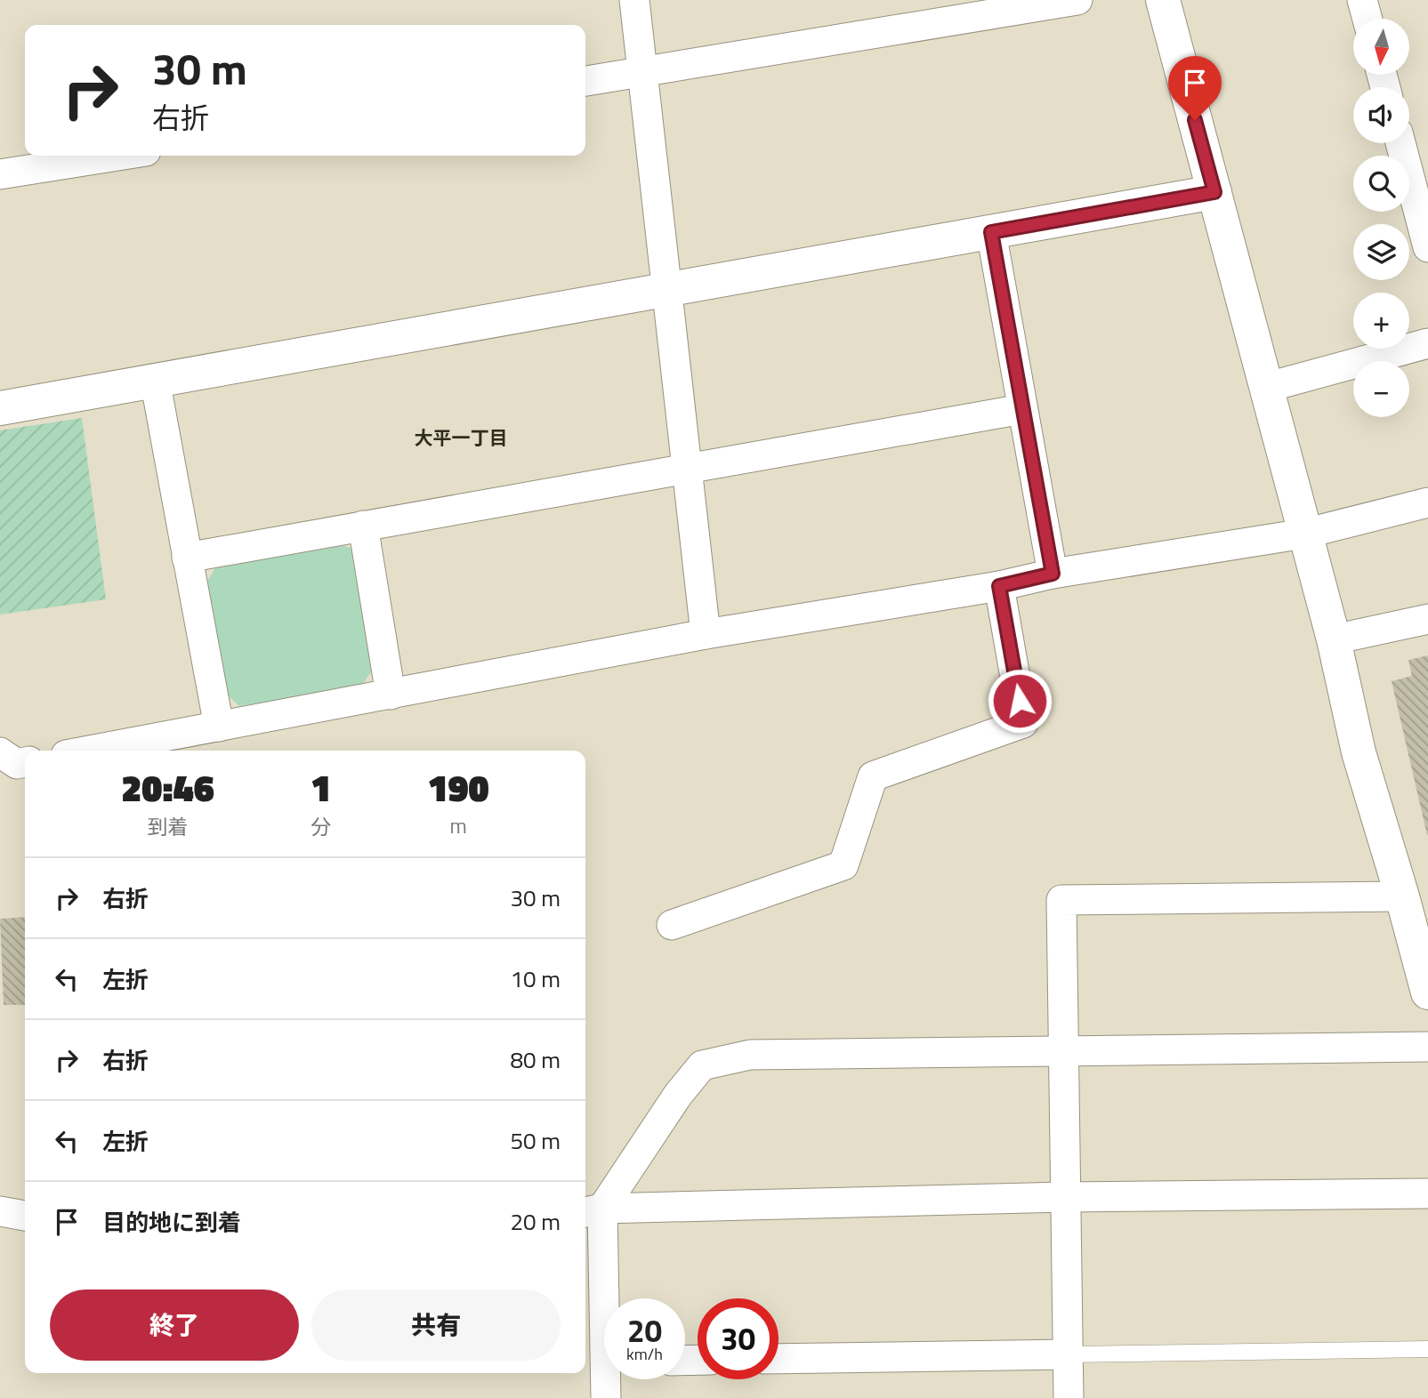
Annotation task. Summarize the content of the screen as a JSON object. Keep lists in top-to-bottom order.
{
  "districts": ["大平一丁目"],
  "north": "bottom",
  "page": {
    "map_buttons": ["+", "−"],
    "turn": ["30 m", "右折"],
    "eta": [
      "20:46",
      "到着",
      "1",
      "分",
      "190",
      "m"
    ],
    "list": [
      {
        "name": "右折",
        "value": "30 m"
      },
      {
        "name": "左折",
        "value": "10 m"
      },
      {
        "name": "右折",
        "value": "80 m"
      },
      {
        "name": "左折",
        "value": "50 m"
      },
      {
        "name": "目的地に到着",
        "value": "20 m"
      }
    ],
    "buttons": ["終了", "共有"],
    "speed": "20 km/h",
    "limit": "30"
  }
}
